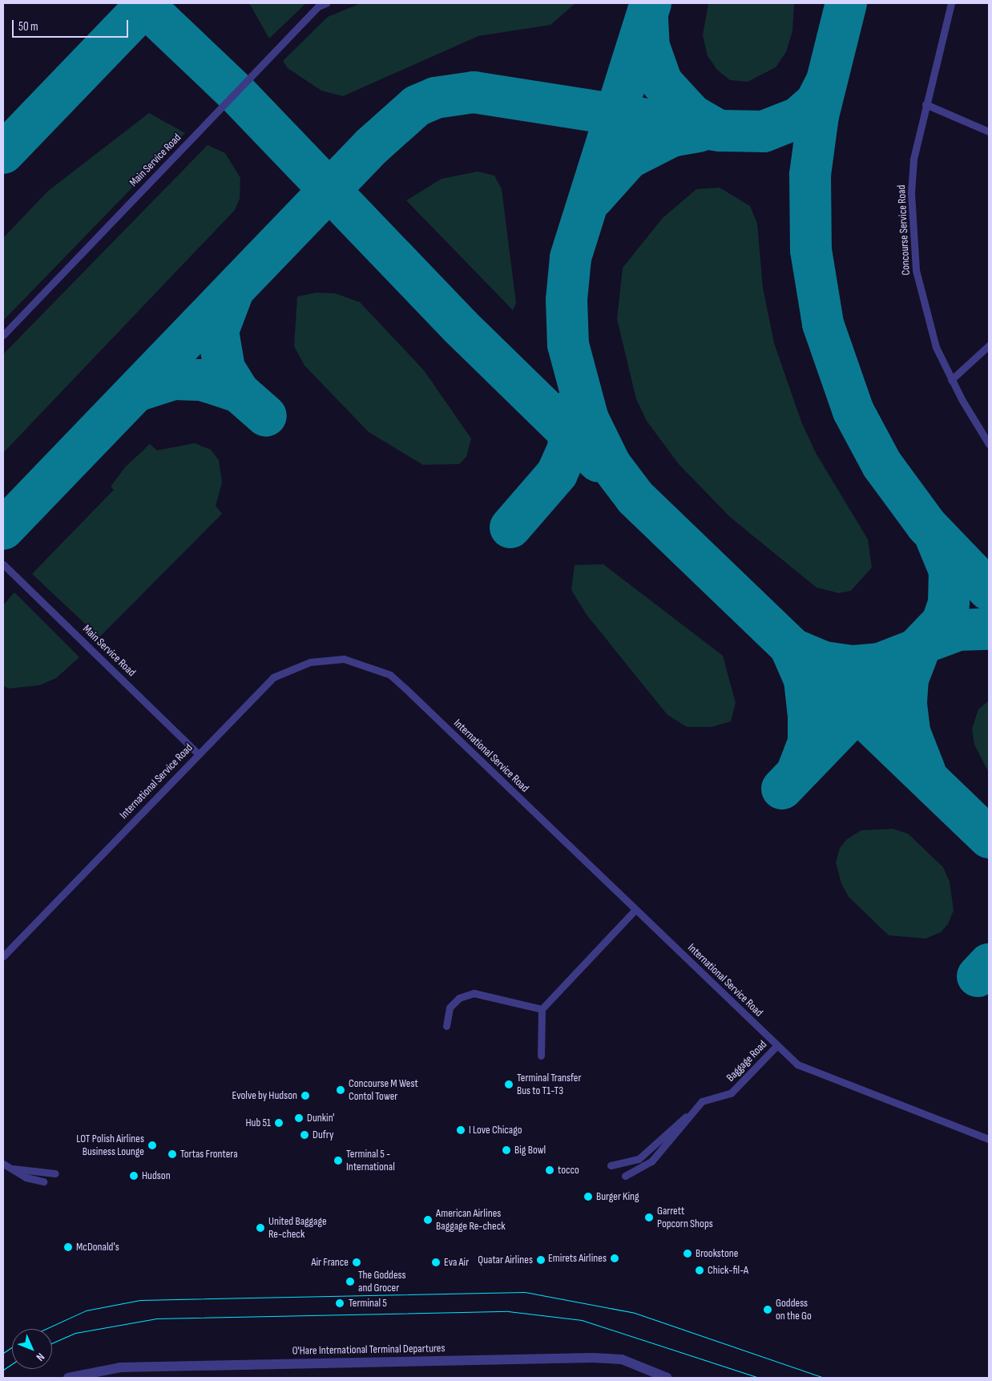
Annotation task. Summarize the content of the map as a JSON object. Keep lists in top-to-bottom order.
{
  "streets": {
    "street": ["O'Hare International Terminal Departures"],
    "lane": [
      "Main Service Road",
      "Concourse Service Road",
      "International Service Road",
      "Baggage Road"
    ]
  },
  "crossings": [
    ["Main Service Road", "International Service Road"],
    ["International Service Road", "Baggage Road"]
  ],
  "places": [
    "Terminal Transfer Bus to T1-T3",
    "Concourse M West Contol Tower",
    "Evolve by Hudson",
    "Dunkin'",
    "Hub 51",
    "I Love Chicago",
    "Dufry",
    "LOT Polish Airlines Business Lounge",
    "Big Bowl",
    "Tortas Frontera",
    "Terminal 5 - International",
    "tocco",
    "Hudson",
    "Burger King",
    "Garrett Popcorn Shops",
    "American Airlines Baggage Re-check",
    "United Baggage Re-check",
    "McDonald's",
    "Brookstone",
    "Emirets Airlines",
    "Quatar Airlines",
    "Air France",
    "Eva Air",
    "Chick-fil-A",
    "The Goddess and Grocer",
    "Terminal 5",
    "Goddess on the Go"
  ],
  "scale_bar": "50 m",
  "north": "bottom right"
}
